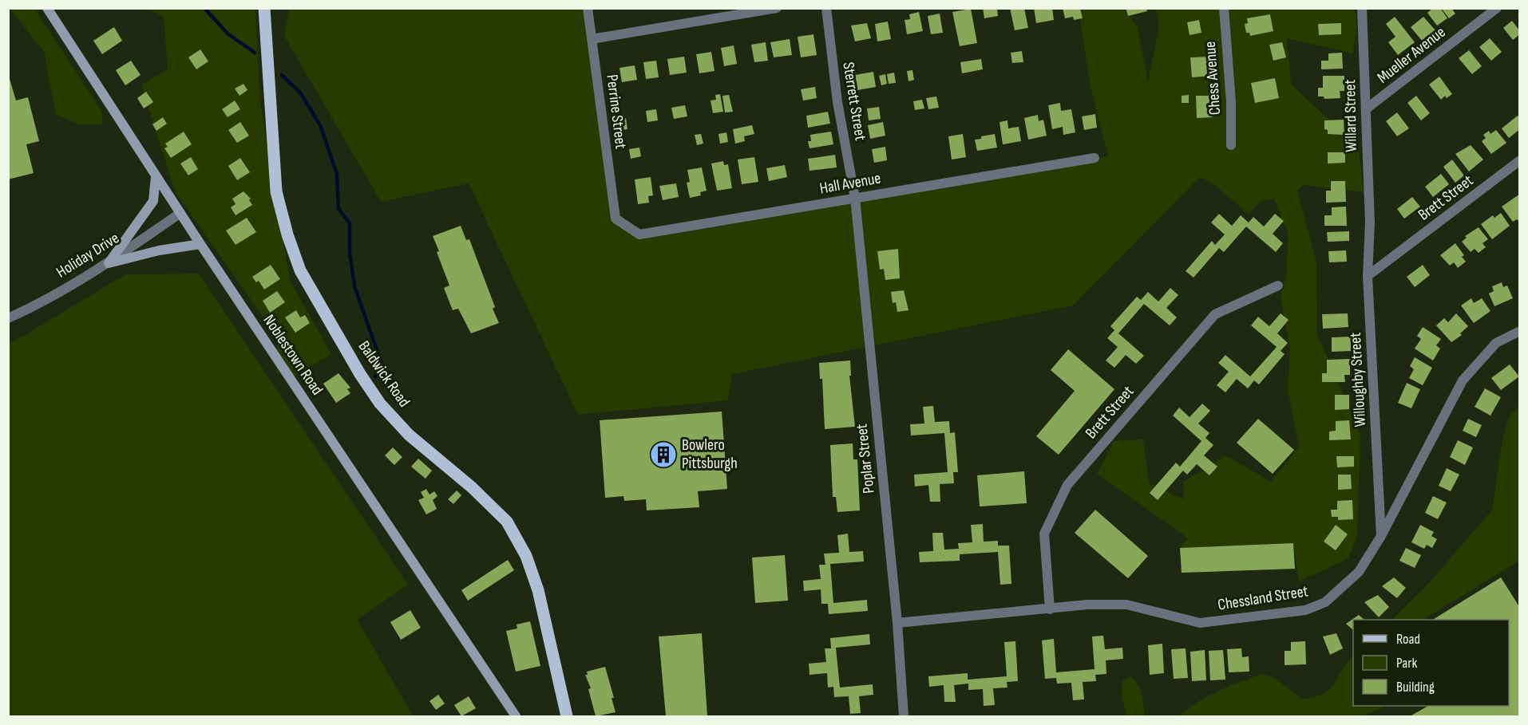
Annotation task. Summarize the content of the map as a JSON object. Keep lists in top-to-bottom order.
{
  "streets": {
    "main road": ["Noblestown Road", "Baldwick Road"],
    "street": [
      "Mueller Avenue",
      "Chess Avenue",
      "Sterrett Street",
      "Perrine Street",
      "Willard Street",
      "Hall Avenue",
      "Brett Street",
      "Holiday Drive",
      "Willoughby Street",
      "Poplar Street",
      "Chessland Street"
    ]
  },
  "crossings": [
    ["Mueller Avenue", "Willard Street"],
    ["Sterrett Street", "Hall Avenue"],
    ["Sterrett Street", "Poplar Street"],
    ["Perrine Street", "Hall Avenue"],
    ["Willard Street", "Willoughby Street"],
    ["Hall Avenue", "Poplar Street"],
    ["Brett Street", "Willoughby Street"],
    ["Brett Street", "Chessland Street"],
    ["Holiday Drive", "Noblestown Road"],
    ["Willoughby Street", "Chessland Street"],
    ["Poplar Street", "Chessland Street"]
  ],
  "places": {
    "building": ["Bowlero Pittsburgh"]
  },
  "legend": ["Road", "Park", "Building"]
}
